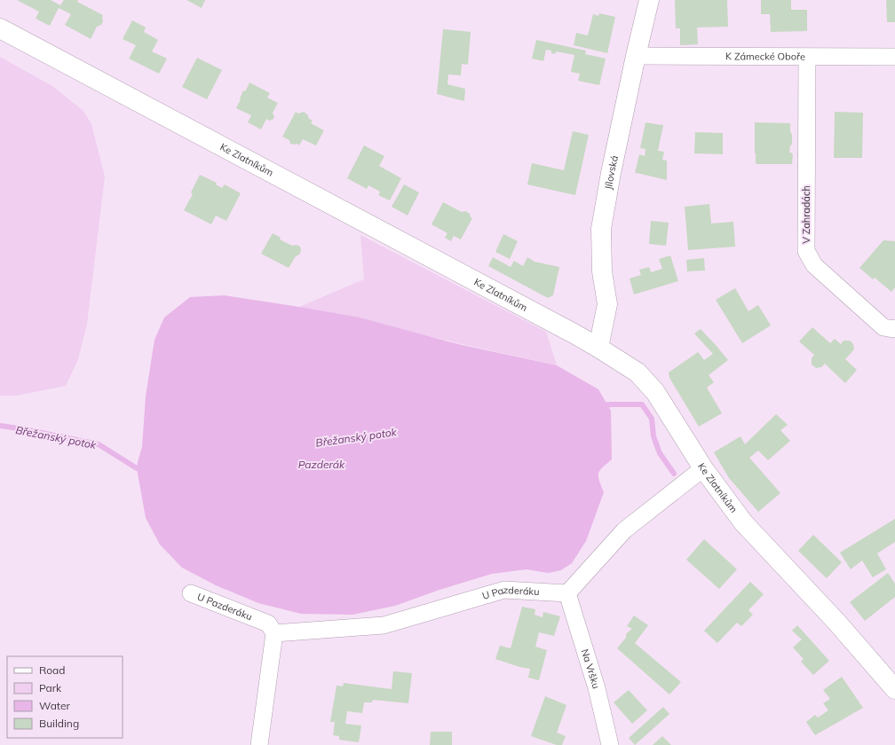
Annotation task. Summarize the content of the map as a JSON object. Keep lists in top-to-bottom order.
{
  "streets": {
    "main road": ["Ke Zlatníkům", "Jílovská"],
    "street": [
      "K Zámecké Oboře",
      "V Zahradách",
      "U Pazderáku",
      "Na Vršku"
    ]
  },
  "crossings": [
    ["K Zámecké Oboře", "Jílovská"],
    ["K Zámecké Oboře", "V Zahradách"],
    ["Ke Zlatníkům", "Jílovská"],
    ["U Pazderáku", "Na Vršku"]
  ],
  "water": ["Břežanský potok", "Pazderák"],
  "legend": [
    "Road",
    "Park",
    "Water",
    "Building"
  ]
}
